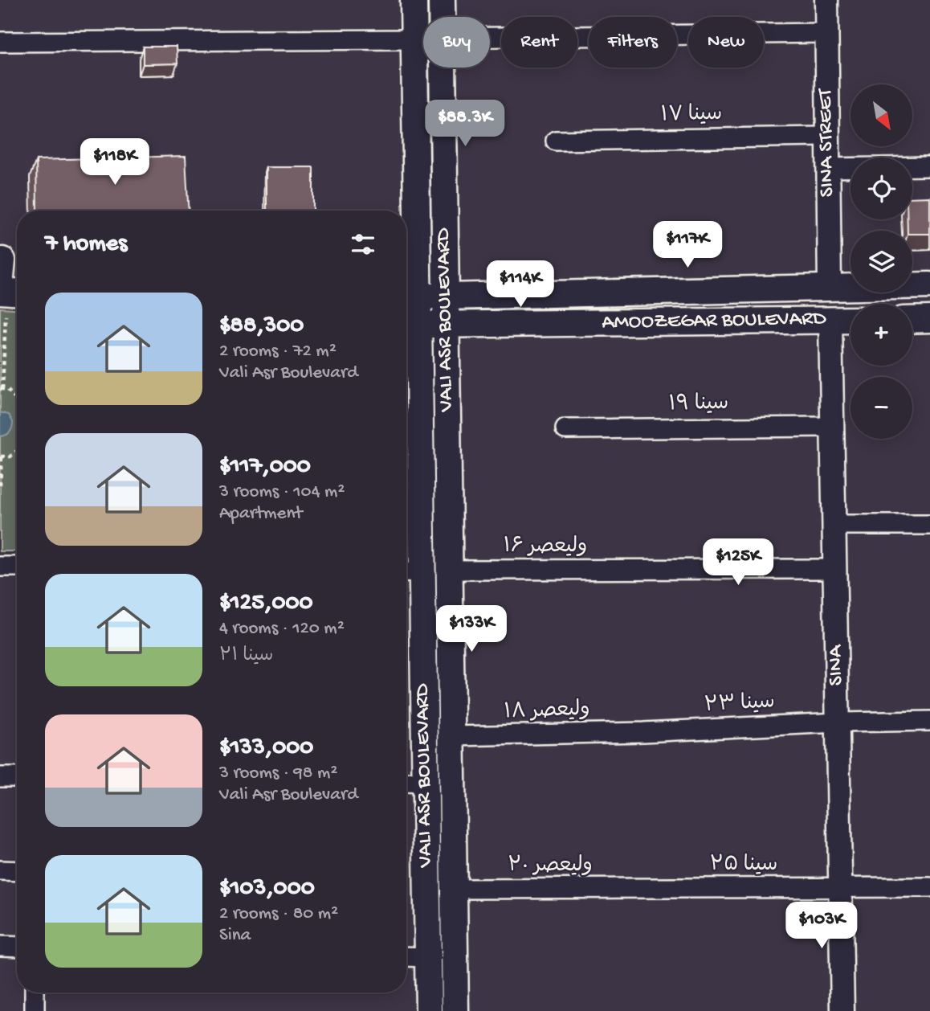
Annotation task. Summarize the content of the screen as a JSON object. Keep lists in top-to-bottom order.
{
  "streets": {
    "main road": ["VALI ASR BOULEVARD", "AMOOZEGAR BOULEVARD"],
    "street": [
      "سینا ۱۷",
      "SINA STREET",
      "سینا ۱۹",
      "ولیعصر ۱۶",
      "SINA",
      "سینا ۲۳",
      "ولیعصر ۱۸",
      "سینا ۲۵",
      "ولیعصر ۲۰"
    ]
  },
  "crossings": [
    ["سینا ۱۷", "SINA STREET"],
    ["SINA STREET", "AMOOZEGAR BOULEVARD"],
    ["VALI ASR BOULEVARD", "AMOOZEGAR BOULEVARD"],
    ["VALI ASR BOULEVARD", "ولیعصر ۱۶"],
    ["VALI ASR BOULEVARD", "ولیعصر ۱۸"],
    ["VALI ASR BOULEVARD", "ولیعصر ۲۰"],
    ["AMOOZEGAR BOULEVARD", "SINA"],
    ["سینا ۱۹", "SINA"],
    ["ولیعصر ۱۶", "SINA"],
    ["SINA", "سینا ۲۳"],
    ["SINA", "سینا ۲۵"],
    ["سینا ۲۳", "ولیعصر ۱۸"],
    ["سینا ۲۵", "ولیعصر ۲۰"]
  ],
  "north": "bottom right",
  "page": {
    "chip": [
      "Buy",
      "Rent",
      "Filters",
      "New"
    ],
    "map_buttons": ["+", "−"],
    "price": [
      "$88.3K",
      "$118K",
      "$117K",
      "$114K",
      "$125K",
      "$133K",
      "$103K"
    ],
    "heading": "7 homes",
    "list": [
      {
        "name": "$88,300",
        "note": "2 rooms · 72 m² · Vali Asr Boulevard"
      },
      {
        "name": "$117,000",
        "note": "3 rooms · 104 m² · Apartment"
      },
      {
        "name": "$125,000",
        "note": "4 rooms · 120 m² · سینا ۲۱"
      },
      {
        "name": "$133,000",
        "note": "3 rooms · 98 m² · Vali Asr Boulevard"
      },
      {
        "name": "$103,000",
        "note": "2 rooms · 80 m² · Sina"
      }
    ]
  }
}
